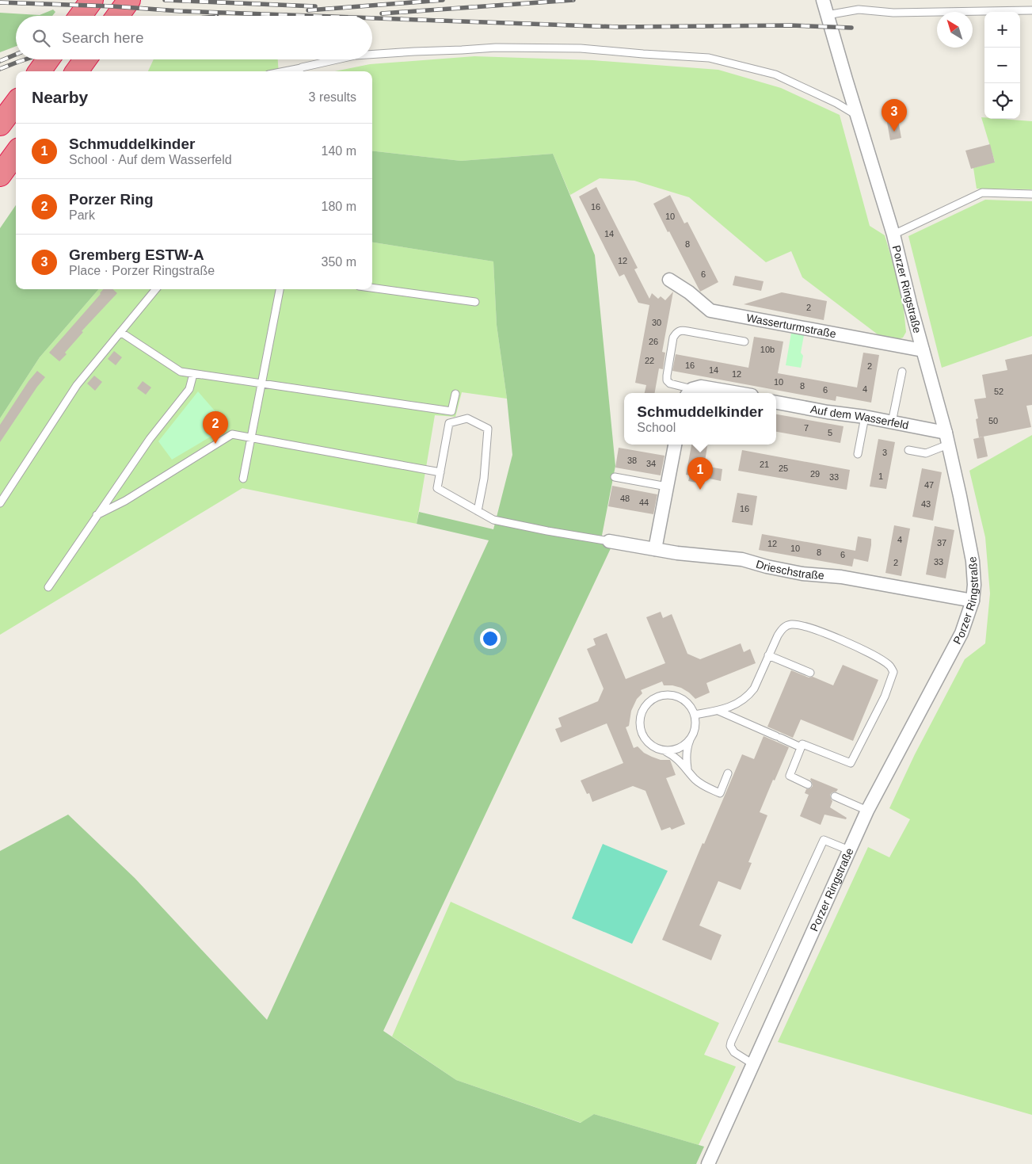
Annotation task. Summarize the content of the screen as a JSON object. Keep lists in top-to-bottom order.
{
  "streets": {
    "street": [
      "Porzer Ringstraße",
      "Wasserturmstraße",
      "Auf dem Wasserfeld",
      "Drieschstraße"
    ]
  },
  "crossings": [
    ["Porzer Ringstraße", "Wasserturmstraße"],
    ["Porzer Ringstraße", "Auf dem Wasserfeld"],
    ["Porzer Ringstraße", "Drieschstraße"]
  ],
  "house_numbers": [
    "16",
    "10",
    "14",
    "8",
    "12",
    "6",
    "2",
    "30",
    "26",
    "10b",
    "22",
    "16",
    "2",
    "14",
    "12",
    "10",
    "8",
    "4",
    "6",
    "52",
    "50",
    "7",
    "5",
    "3",
    "38",
    "34",
    "21",
    "25",
    "29",
    "1",
    "33",
    "47",
    "48",
    "44",
    "43",
    "16",
    "4",
    "37",
    "12",
    "10",
    "8",
    "6",
    "33",
    "2"
  ],
  "north": "top left",
  "page": {
    "map_buttons": ["+", "−"],
    "search": "Search here",
    "heading": ["Nearby", "3 results"],
    "pins": ["3", "2", "1"],
    "list": [
      {
        "mark": "1",
        "name": "Schmuddelkinder",
        "note": "School · Auf dem Wasserfeld",
        "value": "140 m"
      },
      {
        "mark": "2",
        "name": "Porzer Ring",
        "note": "Park",
        "value": "180 m"
      },
      {
        "mark": "3",
        "name": "Gremberg ESTW-A",
        "note": "Place · Porzer Ringstraße",
        "value": "350 m"
      }
    ],
    "popup": ["Schmuddelkinder", "School"]
  }
}
